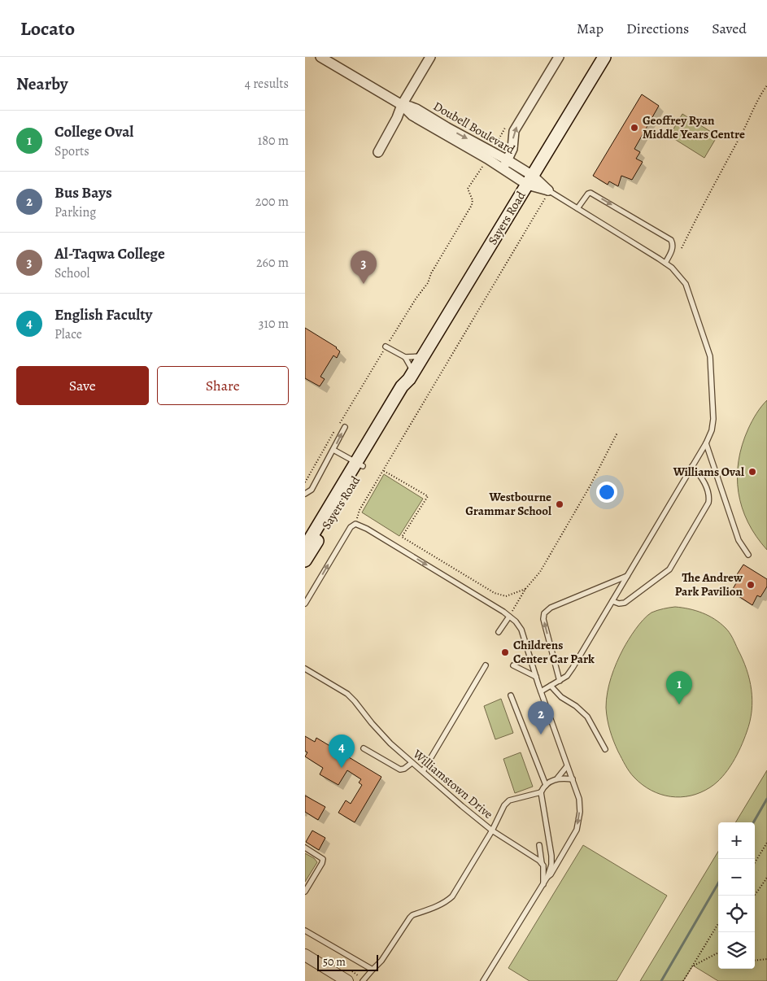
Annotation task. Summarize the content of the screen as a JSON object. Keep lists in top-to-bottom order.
{
  "streets": {
    "main road": ["Sayers Road"],
    "street": ["Doubell Boulevard"],
    "lane": ["Williamstown Drive"]
  },
  "crossings": [
    ["Doubell Boulevard", "Sayers Road"]
  ],
  "places": [
    "Geoffrey Ryan Middle Years Centre",
    "Williams Oval",
    "Westbourne Grammar School",
    "The Andrew Park Pavilion",
    "Childrens Center Car Park"
  ],
  "scale_bar": "50 m",
  "page": {
    "header": "Locato",
    "nav": ["Map", "Directions", "Saved"],
    "heading": ["Nearby", "4 results"],
    "list": [
      {
        "mark": "1",
        "name": "College Oval",
        "note": "Sports",
        "value": "180 m"
      },
      {
        "mark": "2",
        "name": "Bus Bays",
        "note": "Parking",
        "value": "200 m"
      },
      {
        "mark": "3",
        "name": "Al-Taqwa College",
        "note": "School",
        "value": "260 m"
      },
      {
        "mark": "4",
        "name": "English Faculty",
        "note": "Place",
        "value": "310 m"
      }
    ],
    "pins": [
      "3",
      "1",
      "2",
      "4"
    ],
    "buttons": ["Save", "Share"],
    "map_buttons": ["+", "−"],
    "scale": "50 m"
  }
}
